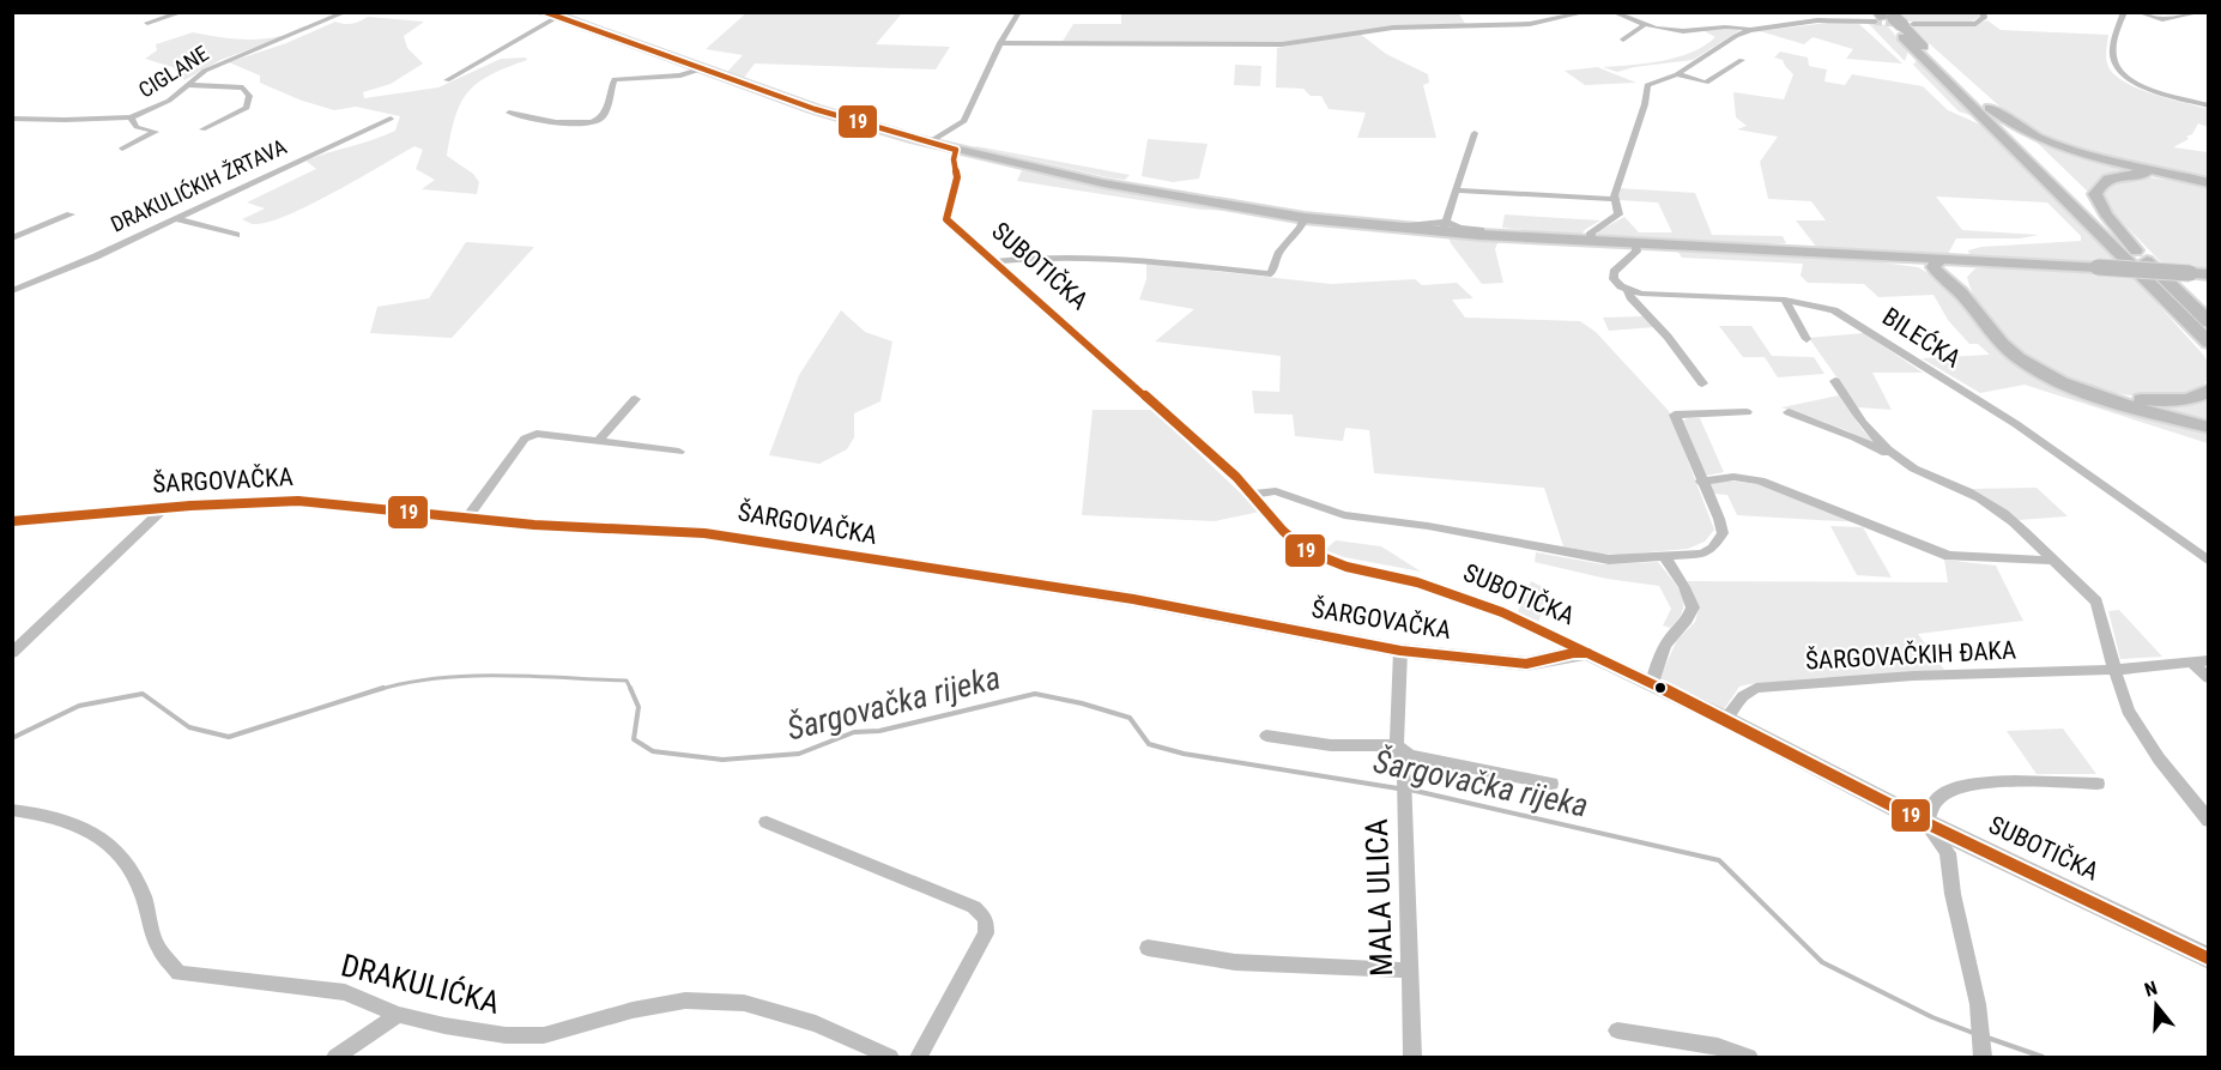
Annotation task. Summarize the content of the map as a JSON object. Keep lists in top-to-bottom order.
{
  "streets": {
    "street": [
      "CIGLANE",
      "DRAKULIĆKIH ŽRTAVA",
      "SUBOTIČKA",
      "BILEĆKA",
      "ŠARGOVAČKA",
      "ŠARGOVAČKIH ĐAKA",
      "MALA ULICA",
      "DRAKULIĆKA"
    ]
  },
  "crossings": [
    ["SUBOTIČKA", "ŠARGOVAČKA"],
    ["SUBOTIČKA", "ŠARGOVAČKIH ĐAKA"],
    ["ŠARGOVAČKA", "MALA ULICA"]
  ],
  "water": ["Šargovačka rijeka"],
  "lines": ["transit line 19"],
  "north": "top"
}
